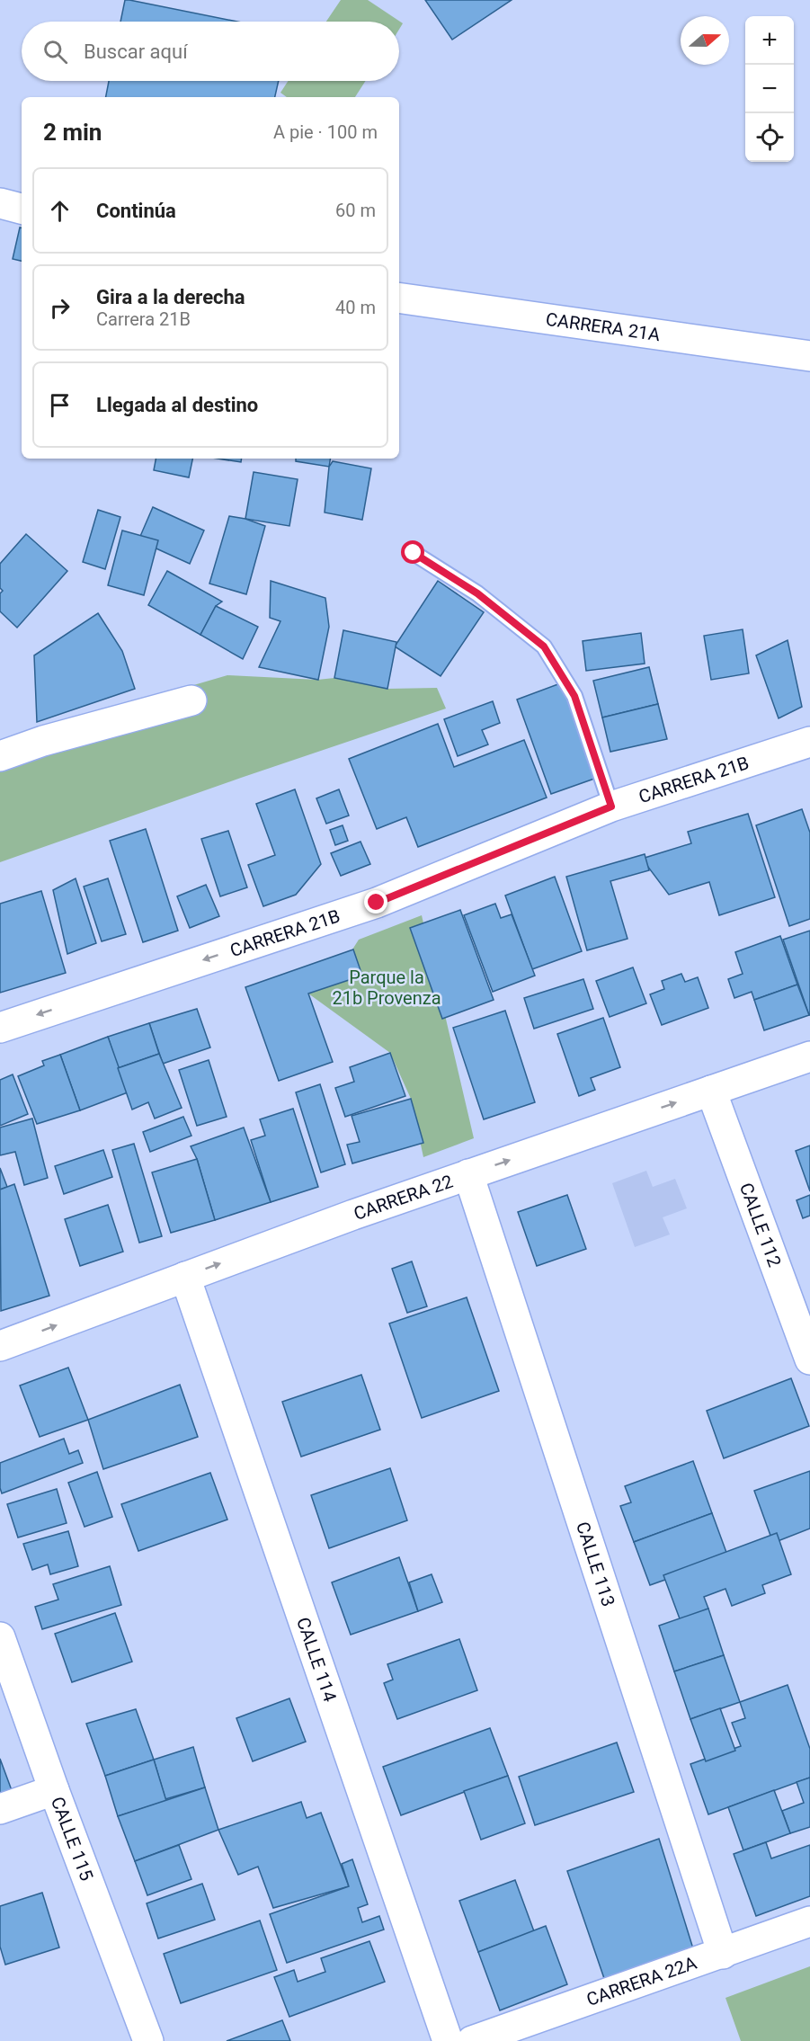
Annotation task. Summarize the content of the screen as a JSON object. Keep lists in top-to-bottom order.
{
  "streets": {
    "street": [
      "CARRERA 21A",
      "CARRERA 21B",
      "CARRERA 22",
      "CALLE 112",
      "CALLE 113",
      "CALLE 114",
      "CALLE 115",
      "CARRERA 22A"
    ]
  },
  "crossings": [
    ["CARRERA 22", "CALLE 112"],
    ["CARRERA 22", "CALLE 113"],
    ["CARRERA 22", "CALLE 114"],
    ["CALLE 113", "CARRERA 22A"]
  ],
  "one_way": ["CARRERA 22"],
  "parks": ["Parque la 21b Provenza"],
  "north": "right",
  "page": {
    "map_buttons": ["+", "−"],
    "search": "Buscar aquí",
    "heading": ["2 min", "A pie · 100 m"],
    "list": [
      ["Continúa", "60 m"],
      ["Gira a la derecha", "Carrera 21B", "40 m"],
      "Llegada al destino"
    ]
  }
}
